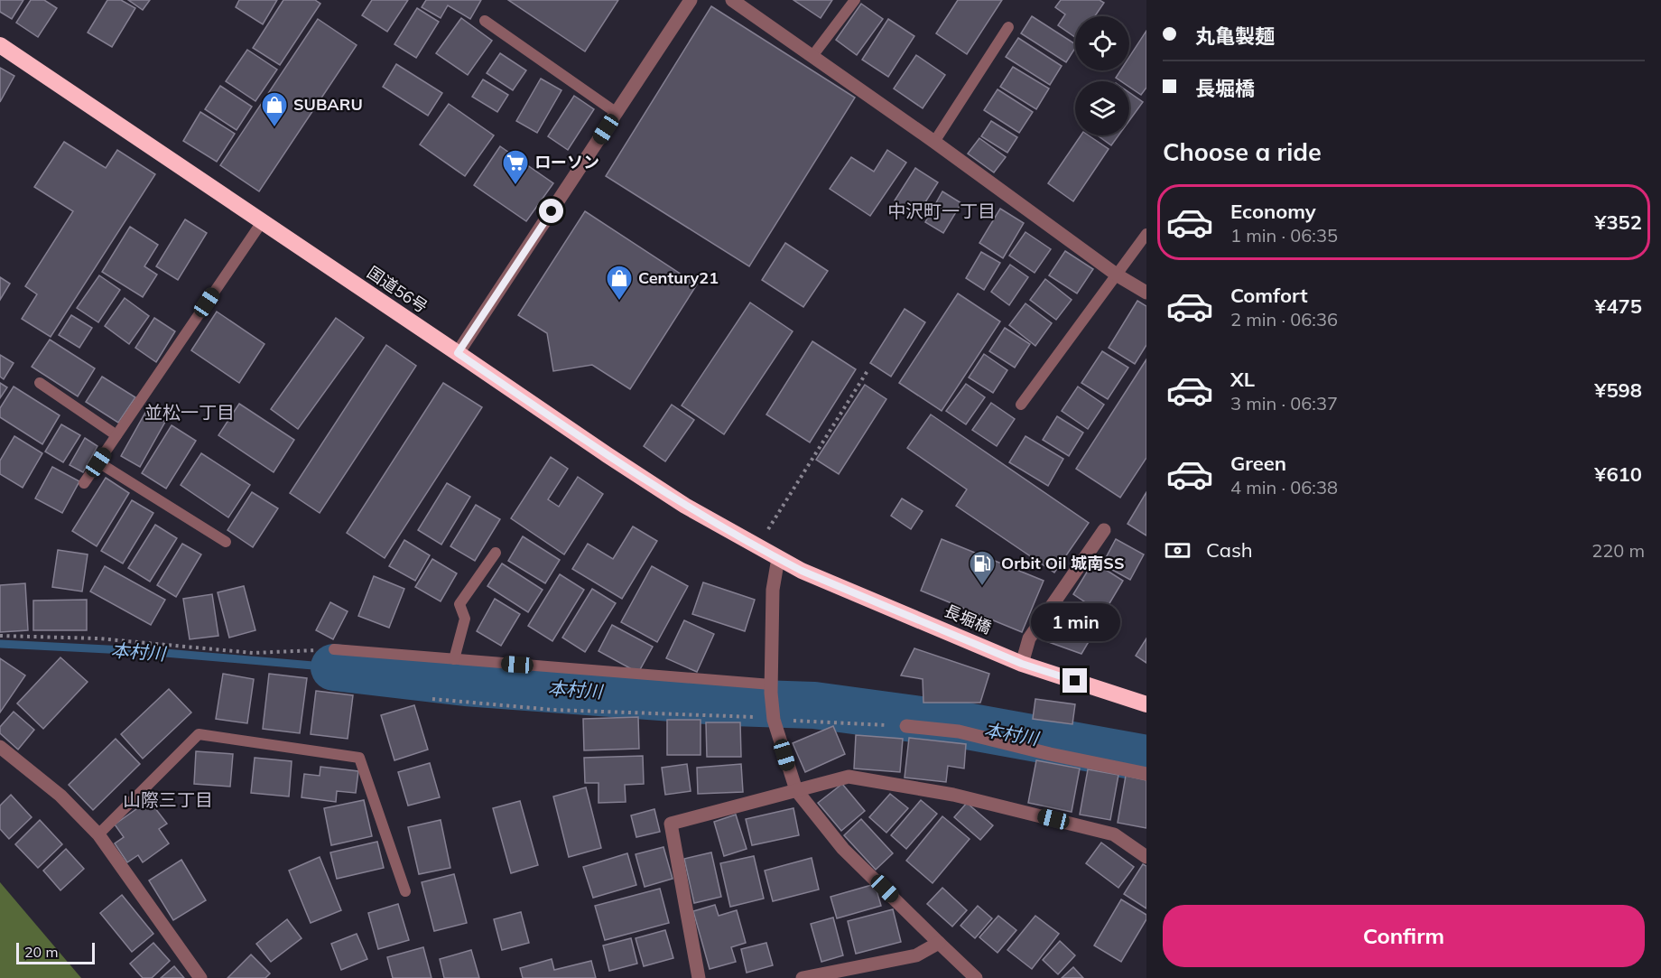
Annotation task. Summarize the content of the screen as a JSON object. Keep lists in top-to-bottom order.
{
  "streets": {
    "highway": ["国道56号", "長堀橋"]
  },
  "crossings": [
    ["国道56号", "長堀橋"]
  ],
  "districts": ["中沢町一丁目", "並松一丁目", "山際三丁目"],
  "water": ["本村川"],
  "places": {
    "shop": ["SUBARU", "Century21"],
    "supermarket": ["ローソン"],
    "fuel station": ["Orbit Oil 城南SS"]
  },
  "scale_bar": "20 m",
  "page": {
    "banner": ["丸亀製麺", "長堀橋"],
    "heading": "Choose a ride",
    "list": [
      {
        "name": "Economy",
        "note": "1 min · 06:35",
        "value": "¥352"
      },
      {
        "name": "Comfort",
        "note": "2 min · 06:36",
        "value": "¥475"
      },
      {
        "name": "XL",
        "note": "3 min · 06:37",
        "value": "¥598"
      },
      {
        "name": "Green",
        "note": "4 min · 06:38",
        "value": "¥610"
      }
    ],
    "pay": ["Cash", "220 m"],
    "bubble": "1 min",
    "buttons": "Confirm",
    "scale": "20 m"
  }
}
